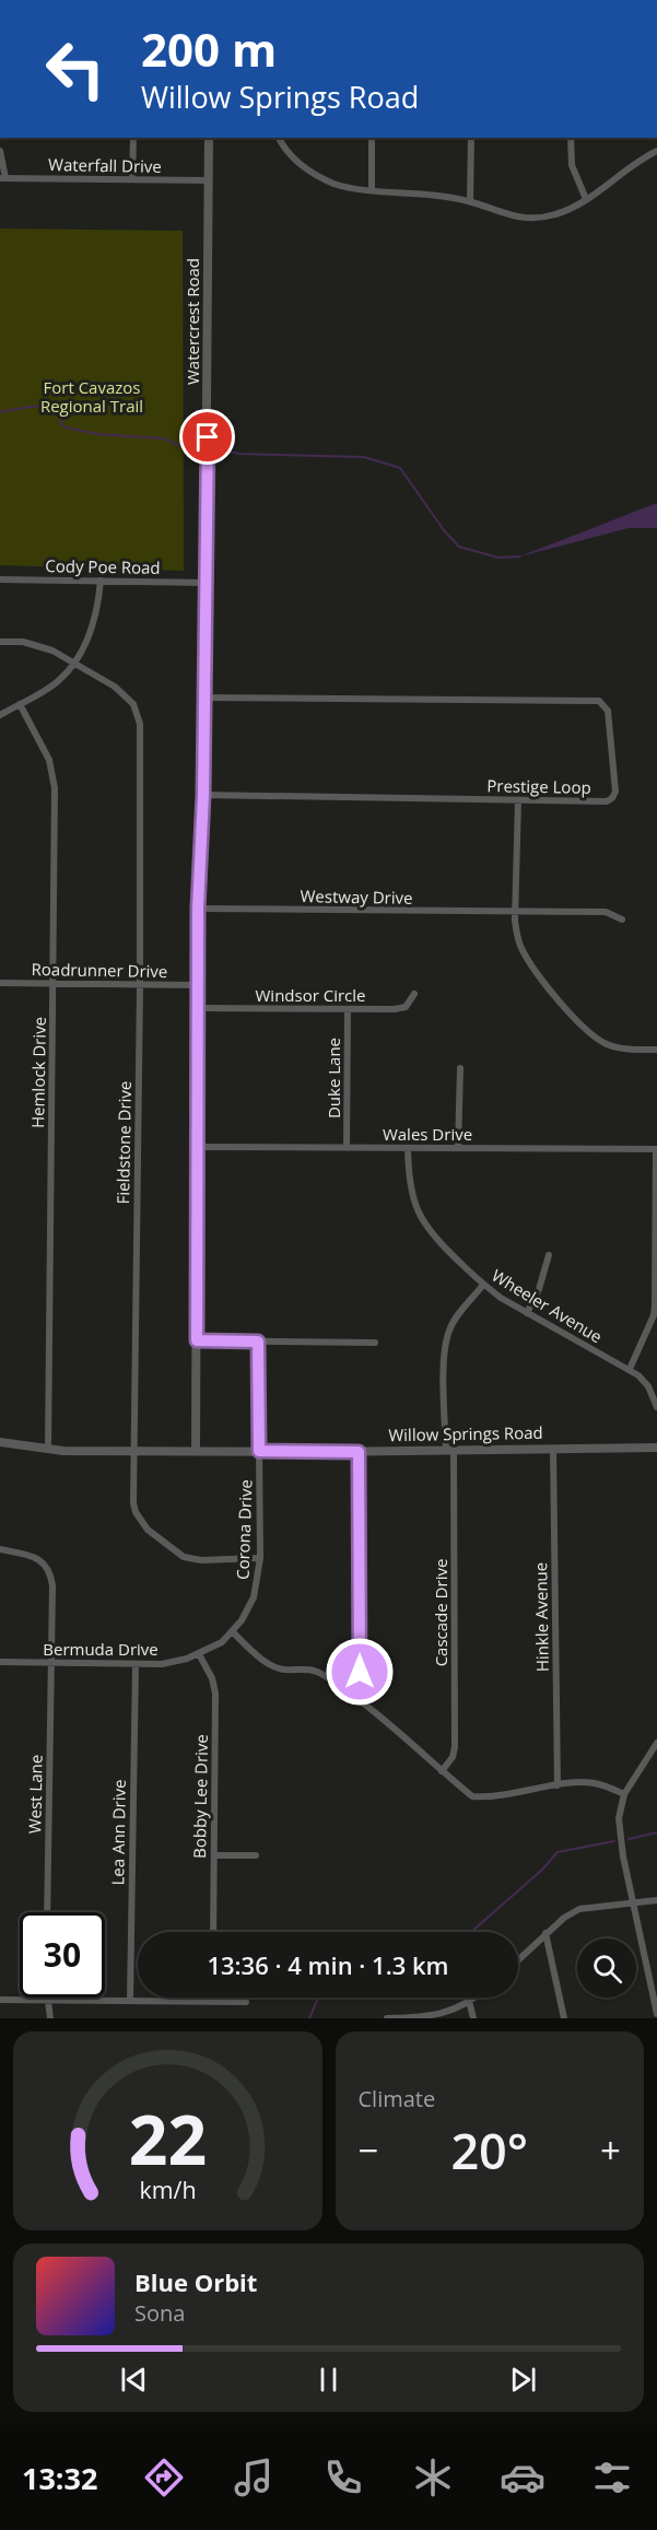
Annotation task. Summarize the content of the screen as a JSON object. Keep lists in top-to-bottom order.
{
  "streets": {
    "street": [
      "Waterfall Drive",
      "Watercrest Road",
      "Cody Poe Road",
      "Prestige Loop",
      "Westway Drive",
      "Roadrunner Drive",
      "Windsor Circle",
      "Hemlock Drive",
      "Duke Lane",
      "Wales Drive",
      "Fieldstone Drive",
      "Wheeler Avenue",
      "Willow Springs Road",
      "Corona Drive",
      "Cascade Drive",
      "Hinkle Avenue",
      "Bermuda Drive",
      "West Lane",
      "Bobby Lee Drive",
      "Lea Ann Drive"
    ]
  },
  "crossings": [
    ["Waterfall Drive", "Watercrest Road"],
    ["Watercrest Road", "Cody Poe Road"],
    ["Watercrest Road", "Prestige Loop"],
    ["Watercrest Road", "Westway Drive"],
    ["Watercrest Road", "Roadrunner Drive"],
    ["Watercrest Road", "Windsor Circle"],
    ["Watercrest Road", "Wales Drive"],
    ["Watercrest Road", "Willow Springs Road"],
    ["Roadrunner Drive", "Hemlock Drive"],
    ["Roadrunner Drive", "Fieldstone Drive"],
    ["Windsor Circle", "Duke Lane"],
    ["Hemlock Drive", "Willow Springs Road"],
    ["Duke Lane", "Wales Drive"],
    ["Wales Drive", "Wheeler Avenue"],
    ["Fieldstone Drive", "Willow Springs Road"],
    ["Fieldstone Drive", "Corona Drive"],
    ["Wheeler Avenue", "Cascade Drive"],
    ["Willow Springs Road", "Corona Drive"],
    ["Willow Springs Road", "Cascade Drive"],
    ["Willow Springs Road", "Hinkle Avenue"],
    ["Corona Drive", "Bermuda Drive"],
    ["Bermuda Drive", "West Lane"],
    ["Bermuda Drive", "Bobby Lee Drive"],
    ["Bermuda Drive", "Lea Ann Drive"]
  ],
  "parks": ["Fort Cavazos Regional Trail"],
  "page": {
    "turn": ["200 m", "Willow Springs Road"],
    "limit": "30",
    "trip": "13:36 · 4 min · 1.3 km",
    "tile": "Climate",
    "heat": ["−", "20°", "+"],
    "song": ["Blue Orbit", "Sona"],
    "tabs": "13:32",
    "gauge": ["22", "km/h"]
  }
}
